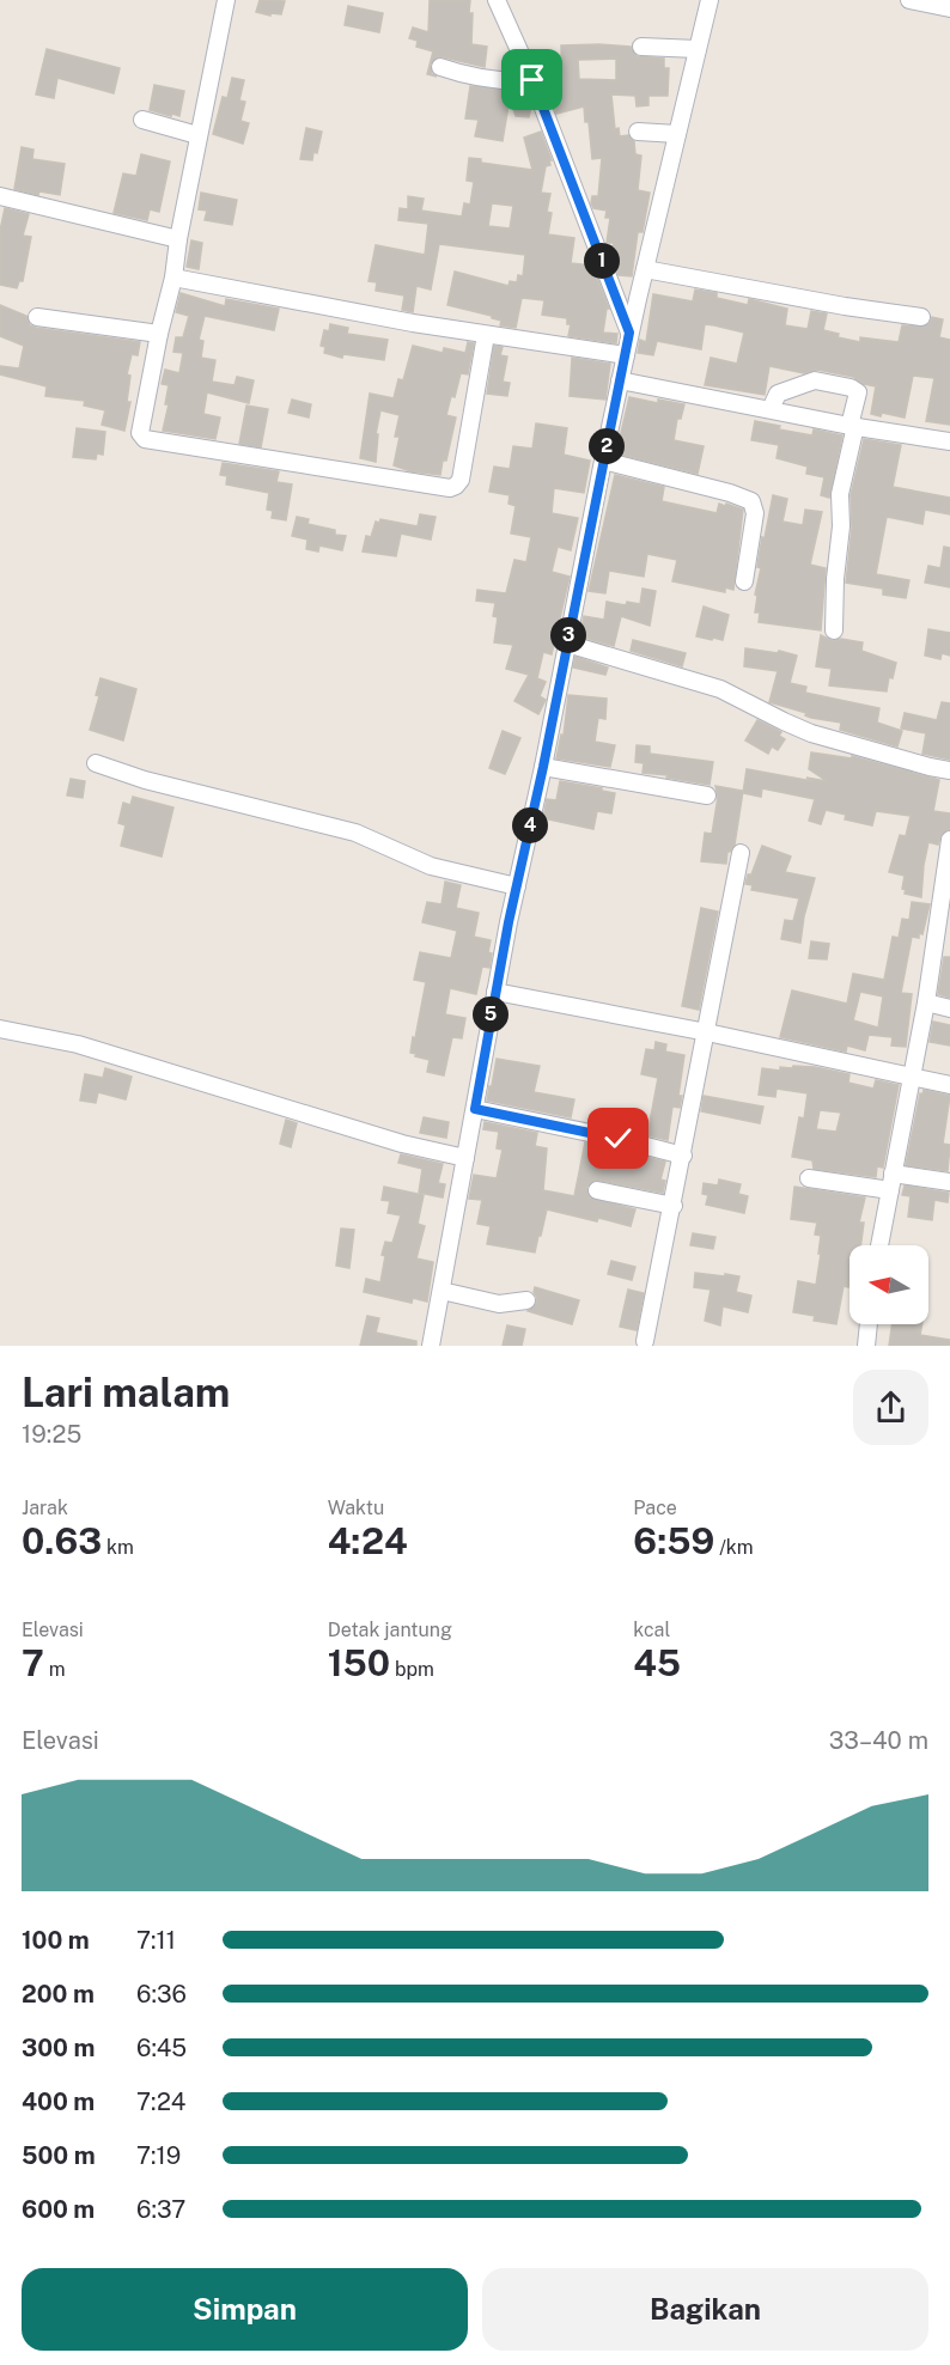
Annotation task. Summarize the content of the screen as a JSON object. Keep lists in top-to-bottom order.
{
  "north": "left",
  "page": {
    "pins": [
      "1",
      "2",
      "3",
      "4",
      "5"
    ],
    "heading": ["Lari malam", "19:25"],
    "stats": [
      ["Jarak", "0.63 km"],
      ["Waktu", "4:24"],
      ["Pace", "6:59 /km"],
      ["Elevasi", "7 m"],
      ["Detak jantung", "150 bpm"],
      ["kcal", "45"]
    ],
    "chart": ["Elevasi", "33–40 m"],
    "list": [
      {
        "name": "100 m",
        "note": "7:11"
      },
      {
        "name": "200 m",
        "note": "6:36"
      },
      {
        "name": "300 m",
        "note": "6:45"
      },
      {
        "name": "400 m",
        "note": "7:24"
      },
      {
        "name": "500 m",
        "note": "7:19"
      },
      {
        "name": "600 m",
        "note": "6:37"
      }
    ],
    "buttons": ["Simpan", "Bagikan"]
  }
}
